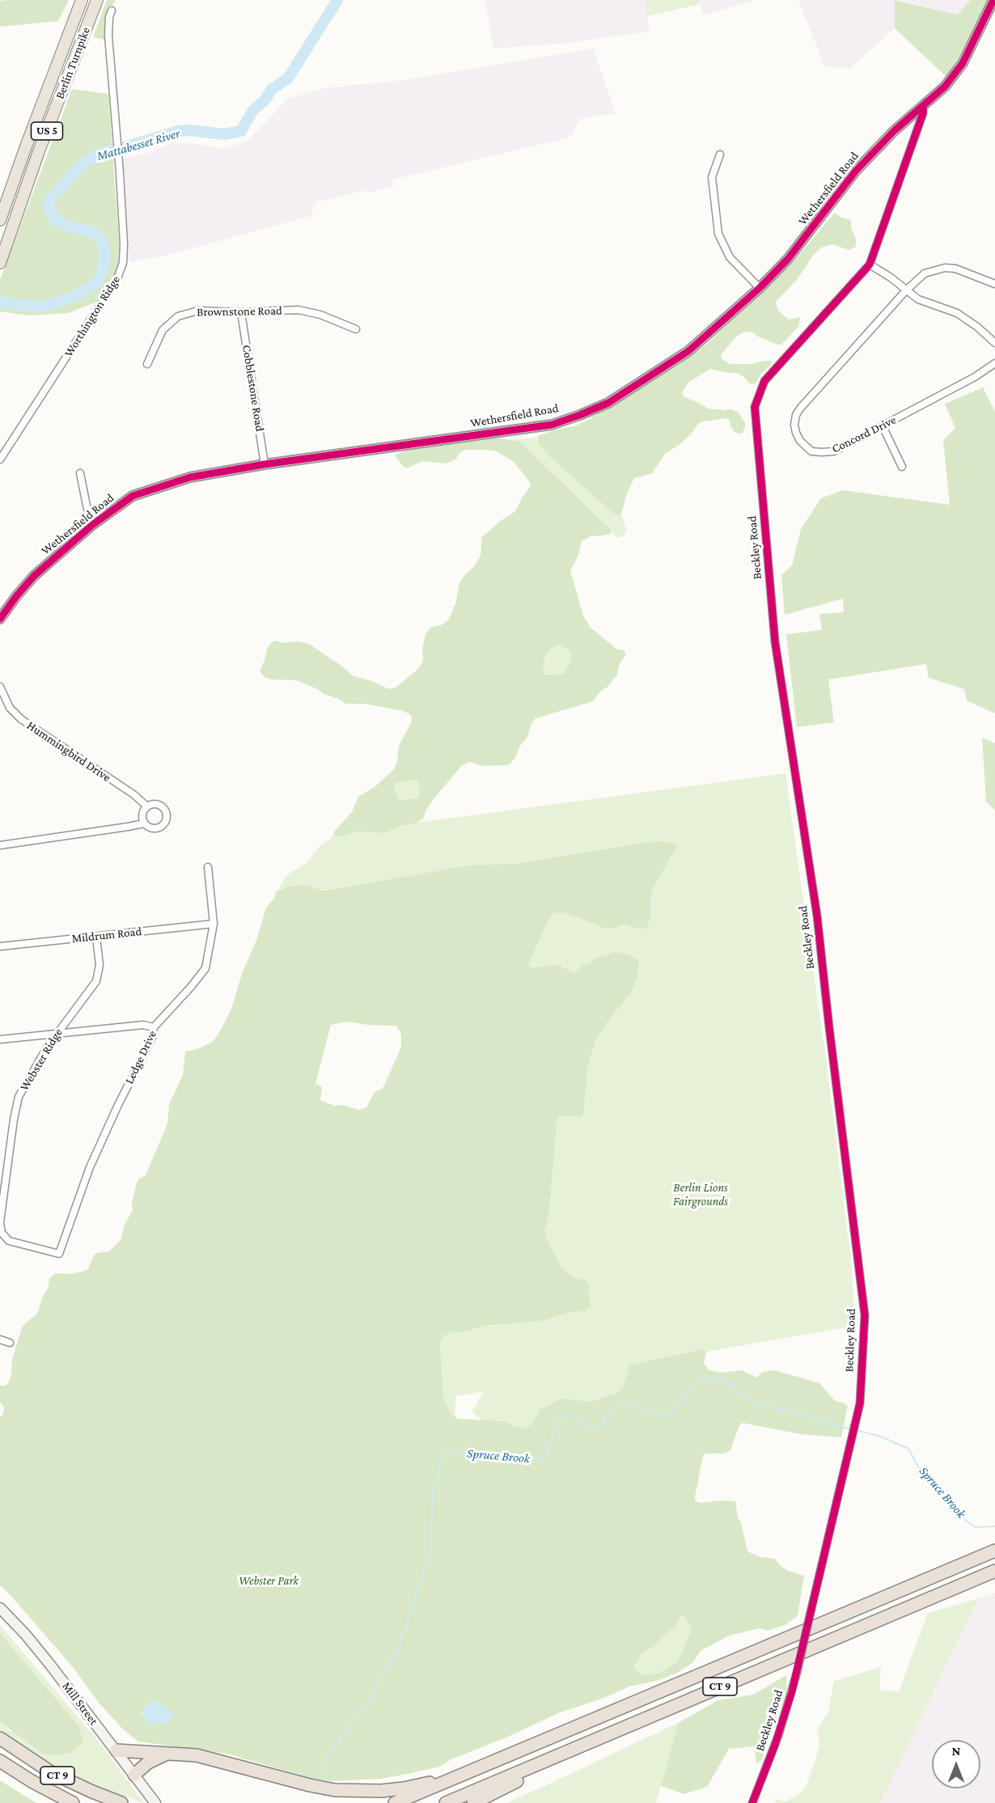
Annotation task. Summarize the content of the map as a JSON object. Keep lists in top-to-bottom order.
{
  "streets": {
    "highway": ["Berlin Turnpike", "US 5", "CT 9"],
    "main road": ["Mill Street"],
    "street": [
      "Wethersfield Road",
      "Brownstone Road",
      "Worthington Ridge",
      "Cobblestone Road",
      "Concord Drive",
      "Beckley Road",
      "Hummingbird Drive",
      "Mildrum Road",
      "Ledge Drive",
      "Webster Ridge"
    ]
  },
  "crossings": [
    ["Wethersfield Road", "Cobblestone Road"],
    ["Wethersfield Road", "Beckley Road"],
    ["Brownstone Road", "Cobblestone Road"],
    ["Mildrum Road", "Ledge Drive"],
    ["Mildrum Road", "Webster Ridge"],
    ["Ledge Drive", "Webster Ridge"]
  ],
  "water": ["Mattabesset River", "Spruce Brook"],
  "parks": ["Berlin Lions Fairgrounds", "Webster Park"],
  "north": "top"
}
